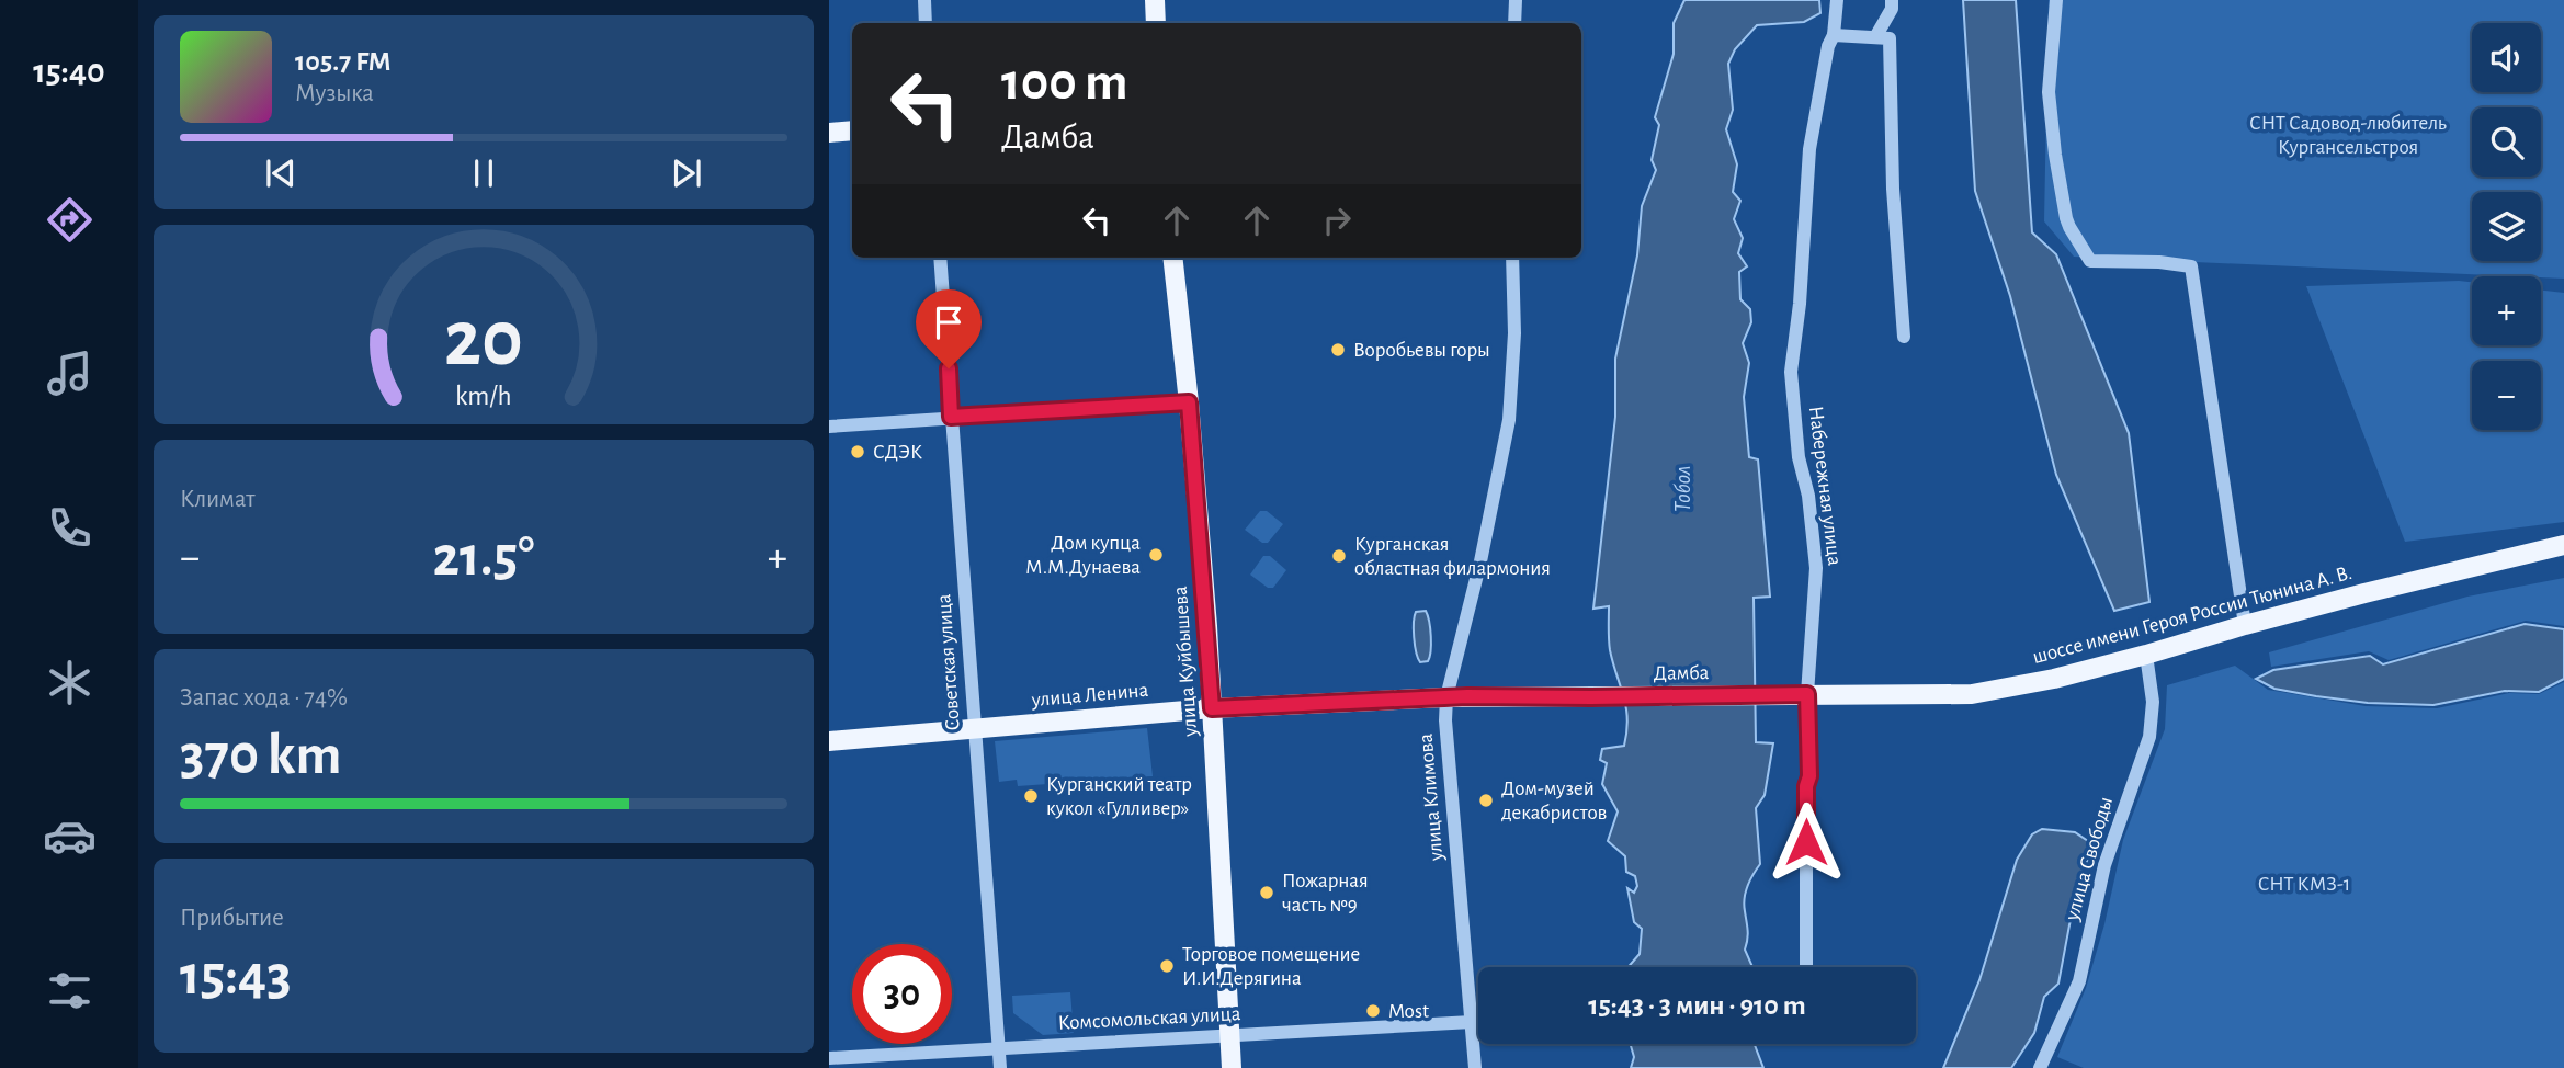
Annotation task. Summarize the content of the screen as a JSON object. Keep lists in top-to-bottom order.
{
  "streets": {
    "main road": [
      "шоссе имени Героя России Тюнина А. В.",
      "улица Куйбышева",
      "Дамба",
      "улица Ленина"
    ],
    "street": [
      "Набережная улица",
      "Советская улица",
      "улица Климова",
      "улица Свободы",
      "Комсомольская улица"
    ]
  },
  "crossings": [
    ["Набережная улица", "шоссе имени Героя России Тюнина А. В."],
    ["Набережная улица", "Дамба"],
    ["шоссе имени Героя России Тюнина А. В.", "Дамба"],
    ["шоссе имени Героя России Тюнина А. В.", "улица Свободы"],
    ["улица Куйбышева", "улица Ленина"],
    ["улица Куйбышева", "Комсомольская улица"],
    ["Советская улица", "улица Ленина"],
    ["Советская улица", "Комсомольская улица"],
    ["Дамба", "улица Ленина"],
    ["Дамба", "улица Климова"],
    ["улица Ленина", "улица Климова"],
    ["улица Климова", "Комсомольская улица"]
  ],
  "water": ["Тобол"],
  "parks": ["СНТ Садовод-любитель Кургансельстроя", "СНТ КМЗ-1"],
  "places": [
    "Воробьевы горы",
    "СДЭК",
    "Дом купца М.М.Дунаева",
    "Курганская областная филармония",
    "Курганский театр кукол «Гулливер»",
    "Дом-музей декабристов",
    "Пожарная часть №9",
    "Торговое помещение И.И.Дерягина",
    "Most"
  ],
  "page": {
    "tabs": "15:40",
    "map_buttons": ["+", "−"],
    "turn": ["100 m", "Дамба"],
    "song": ["105.7 FM", "Музыка"],
    "tile": [
      "Климат",
      ["Запас хода · 74%", "370 km"],
      ["Прибытие", "15:43"]
    ],
    "heat": ["−", "21.5°", "+"],
    "limit": "30",
    "trip": "15:43 · 3 мин · 910 m",
    "gauge": ["20", "km/h"]
  }
}
